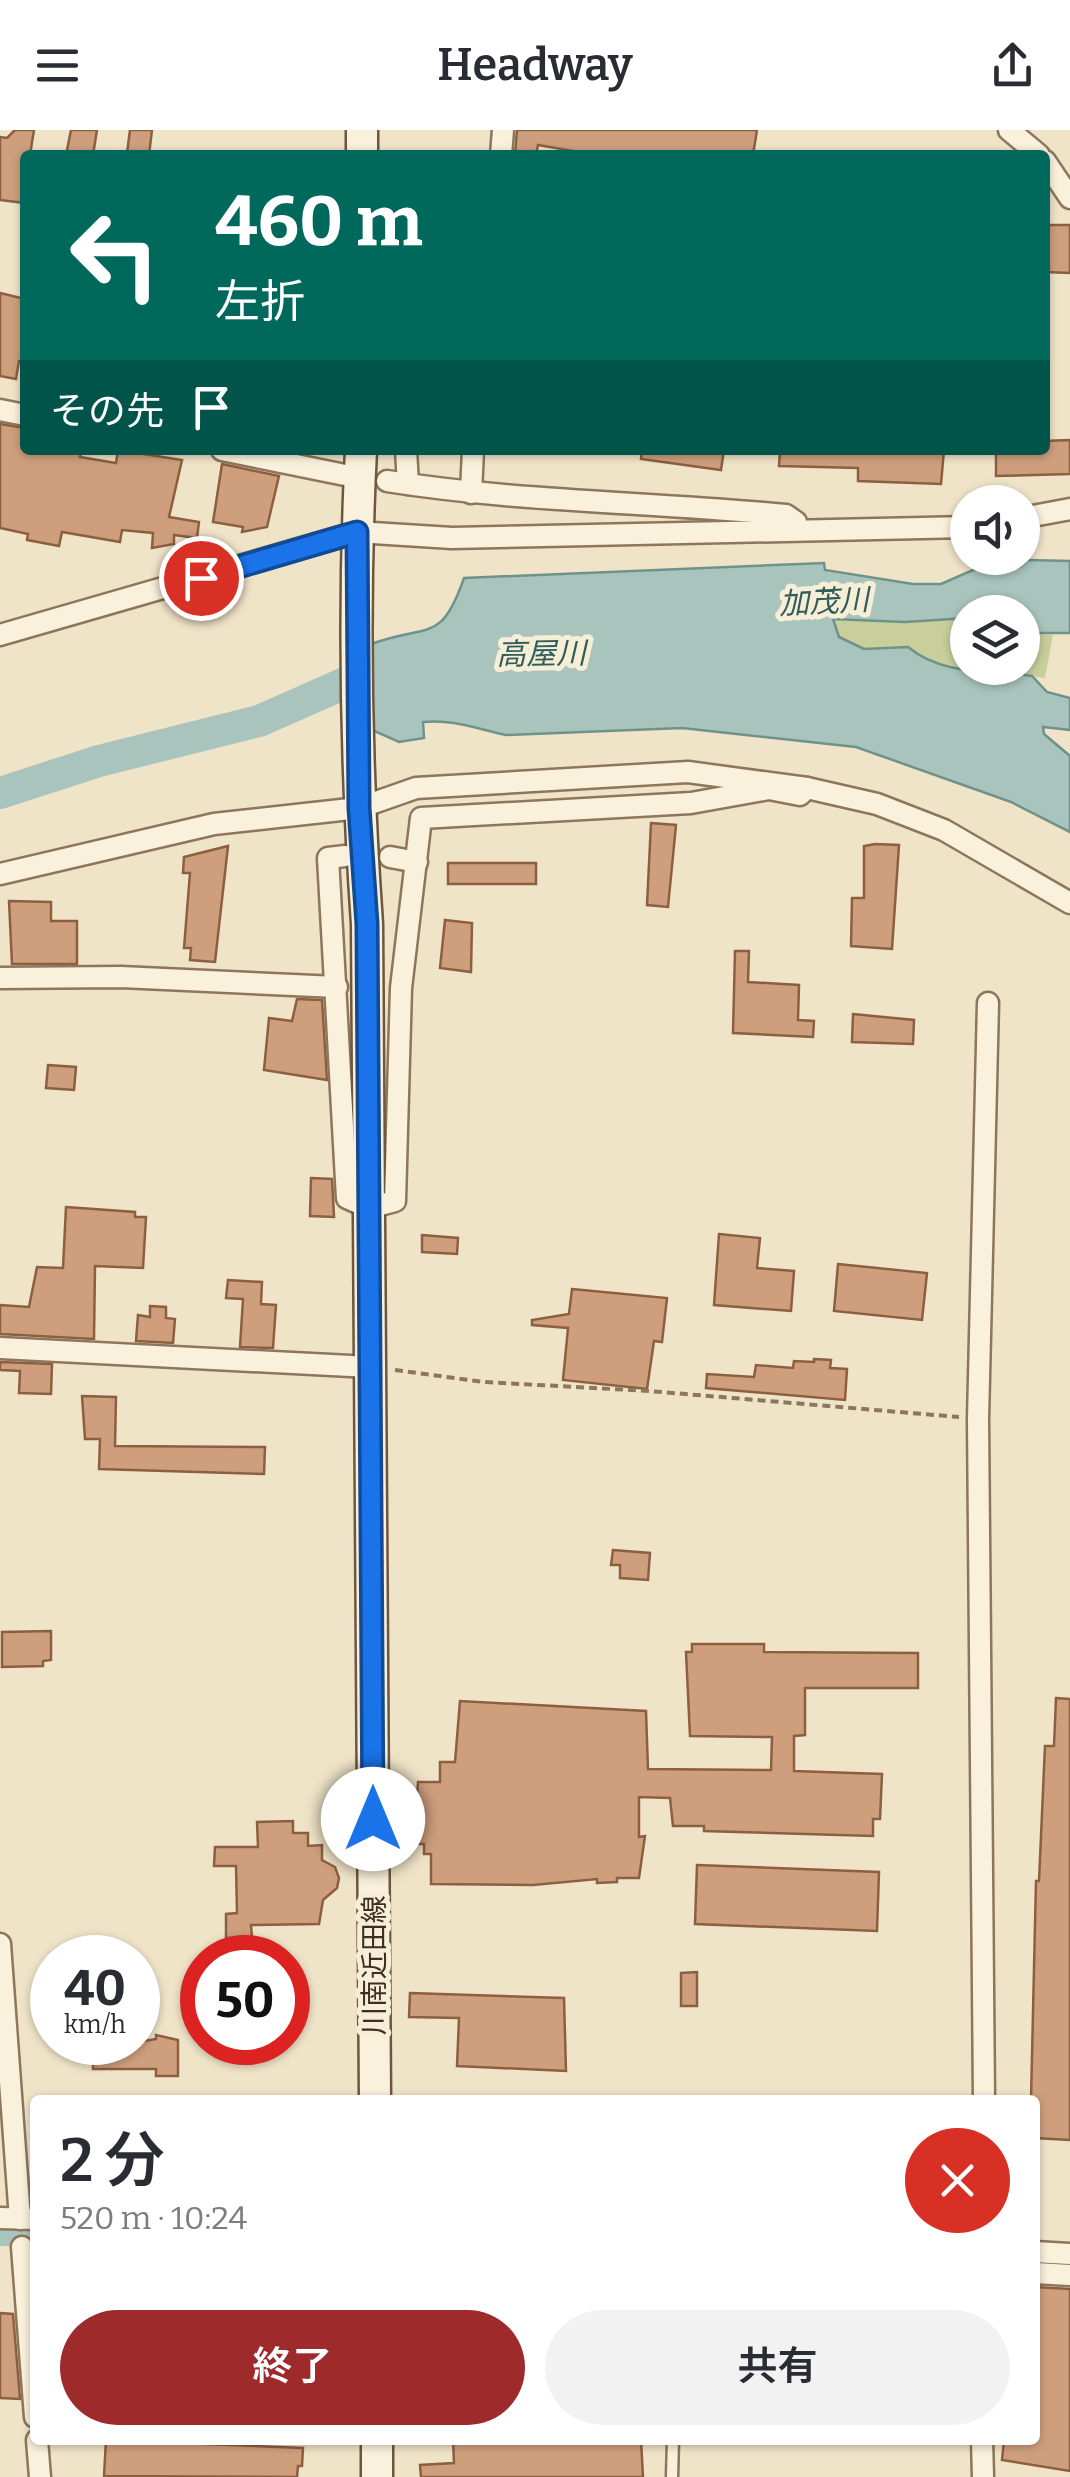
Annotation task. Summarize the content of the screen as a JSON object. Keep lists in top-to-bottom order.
{
  "streets": {
    "main road": ["川南近田線"]
  },
  "water": ["加茂川", "高屋川"],
  "page": {
    "header": "Headway",
    "turn": ["460 m", "左折"],
    "then": "その先",
    "speed": "40 km/h",
    "limit": "50",
    "heading": ["2 分", "520 m · 10:24"],
    "buttons": ["終了", "共有"]
  }
}
